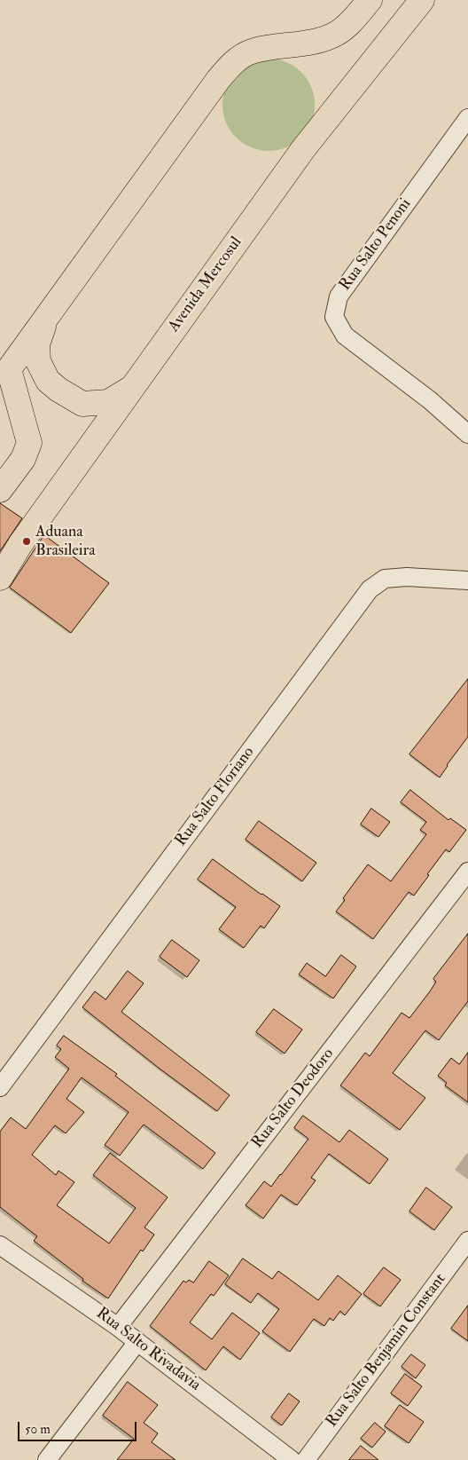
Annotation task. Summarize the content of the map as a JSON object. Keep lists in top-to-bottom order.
{
  "streets": {
    "highway": ["Avenida Mercosul"],
    "street": [
      "Rua Salto Penoni",
      "Rua Salto Floriano",
      "Rua Salto Deodoro",
      "Rua Salto Rivadavia",
      "Rua Salto Benjamin Constant"
    ]
  },
  "crossings": [
    ["Rua Salto Deodoro", "Rua Salto Rivadavia"]
  ],
  "places": ["Aduana Brasileira"],
  "scale_bar": "50 m"
}
